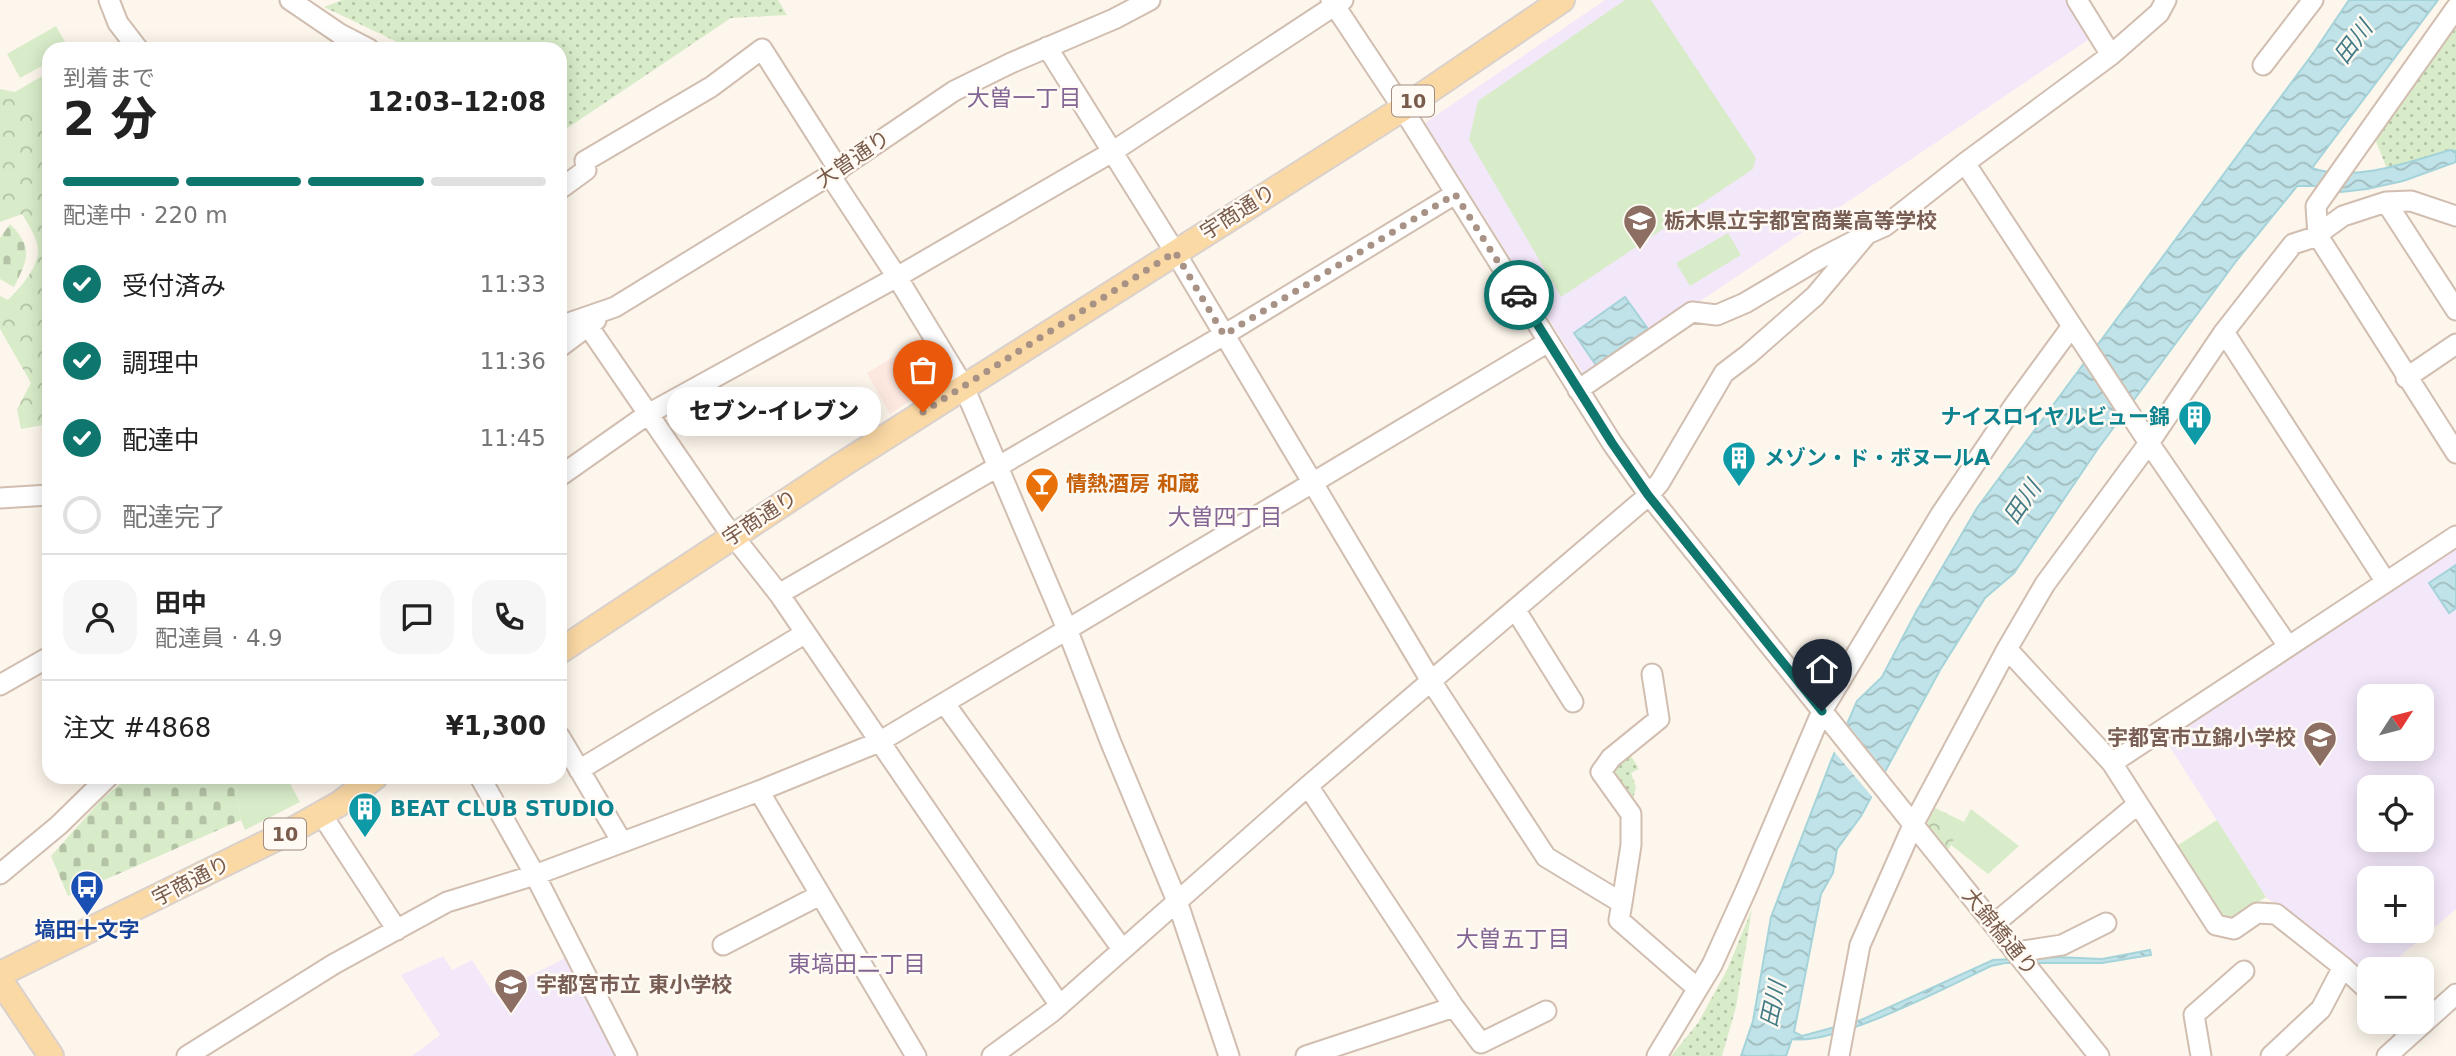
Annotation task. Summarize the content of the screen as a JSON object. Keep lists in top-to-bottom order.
{
  "streets": {
    "main road": ["10", "宇商通り"],
    "street": ["大曽通り", "大錦橋通り"]
  },
  "districts": [
    "大曽一丁目",
    "大曽四丁目",
    "大曽五丁目",
    "東塙田二丁目"
  ],
  "water": ["田川"],
  "places": {
    "school or university": ["栃木県立宇都宮商業高等学校", "宇都宮市立錦小学校", "宇都宮市立 東小学校"],
    "other": ["セブン-イレブン"],
    "building": ["ナイスロイヤルビュー錦", "メゾン・ド・ボヌールA", "BEAT CLUB STUDIO"],
    "bar": ["情熱酒房 和蔵"],
    "bus stop": ["塙田十文字"]
  },
  "north": "top right",
  "page": {
    "heading": ["2 分", "到着まで", "12:03–12:08"],
    "panel": [
      "田中",
      "配達員 · 4.9",
      "注文 #4868",
      "¥1,300"
    ],
    "bar": "配達中 · 220 m",
    "list": [
      ["受付済み", "11:33"],
      ["調理中", "11:36"],
      ["配達中", "11:45"],
      "配達完了"
    ],
    "bubble": "セブン-イレブン",
    "map_buttons": ["+", "−"]
  }
}
